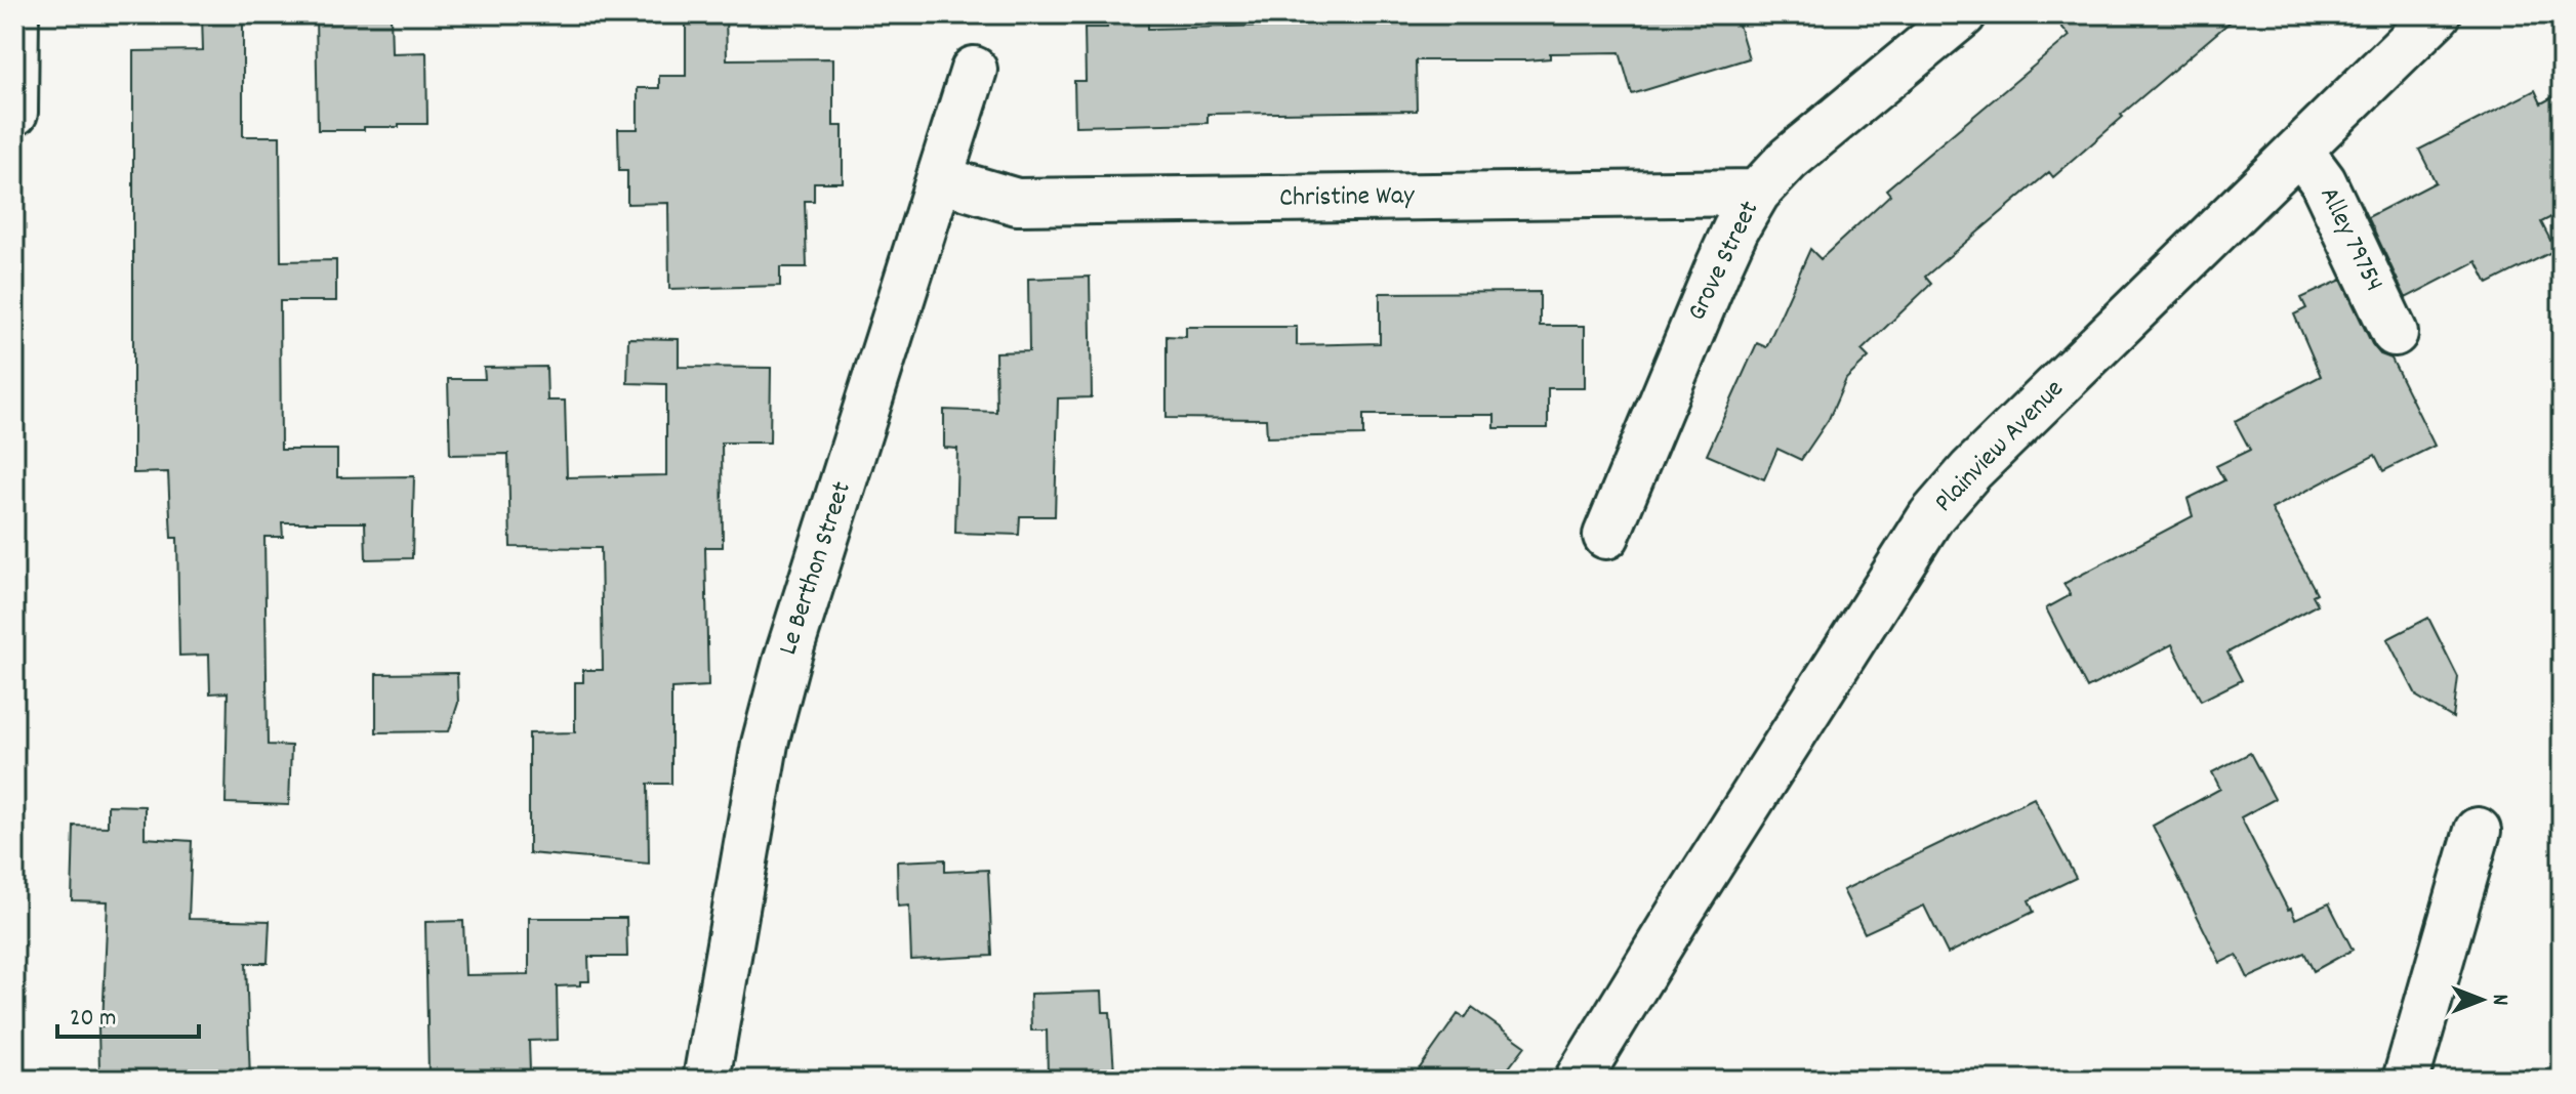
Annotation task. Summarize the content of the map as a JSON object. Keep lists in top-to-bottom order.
{
  "streets": {
    "street": [
      "Christine Way",
      "Alley 79754",
      "Grove Street",
      "Plainview Avenue",
      "Le Berthon Street"
    ]
  },
  "crossings": [
    ["Christine Way", "Grove Street"],
    ["Christine Way", "Le Berthon Street"],
    ["Alley 79754", "Plainview Avenue"]
  ],
  "scale_bar": "20 m",
  "north": "right"
}
